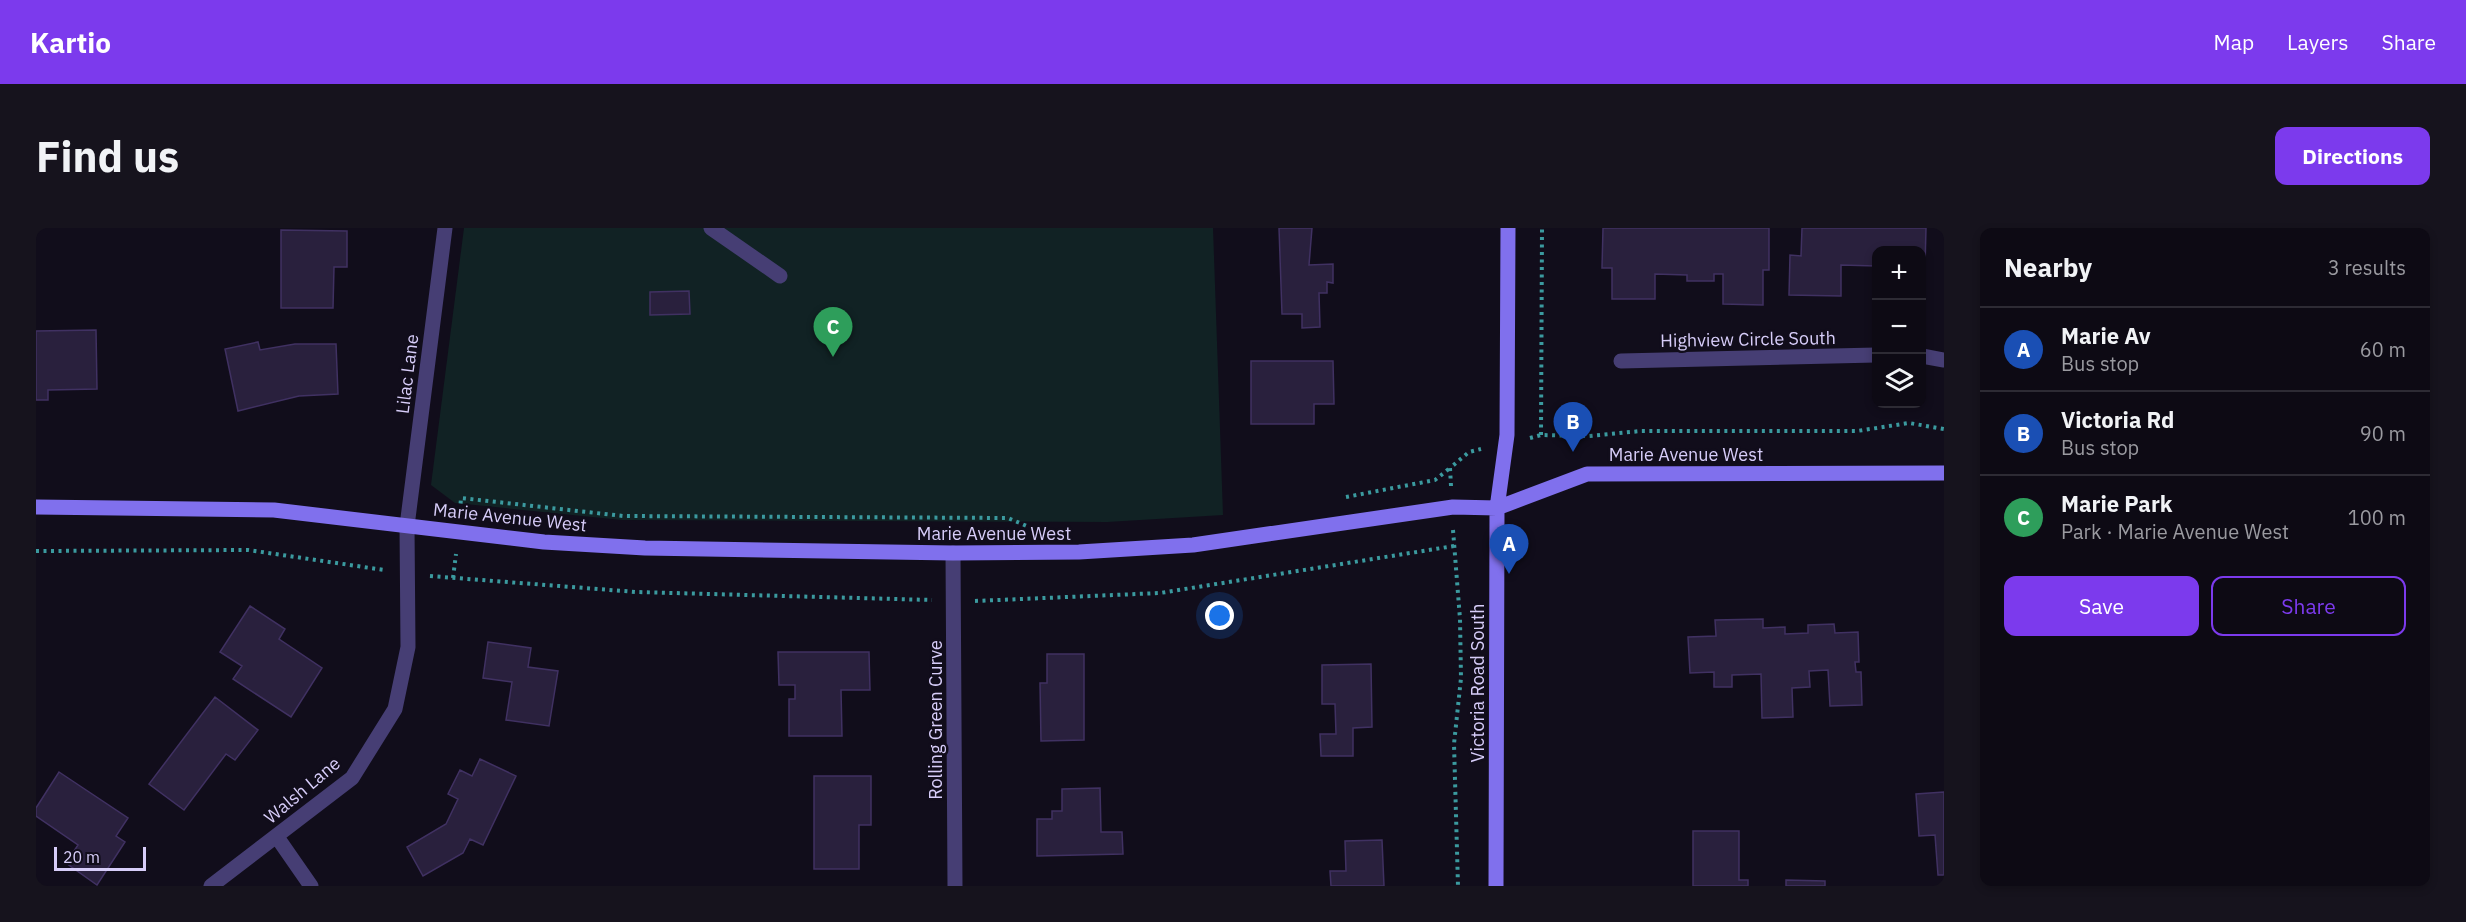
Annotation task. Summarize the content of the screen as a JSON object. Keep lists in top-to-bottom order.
{
  "streets": {
    "street": [
      "Highview Circle South",
      "Lilac Lane",
      "Marie Avenue West",
      "Victoria Road South",
      "Rolling Green Curve",
      "Walsh Lane"
    ]
  },
  "crossings": [
    ["Lilac Lane", "Marie Avenue West"],
    ["Lilac Lane", "Walsh Lane"],
    ["Marie Avenue West", "Victoria Road South"],
    ["Marie Avenue West", "Rolling Green Curve"],
    ["Marie Avenue West", "Walsh Lane"]
  ],
  "scale_bar": "20 m",
  "page": {
    "header": "Kartio",
    "nav": ["Map", "Layers", "Share"],
    "buttons": [
      "Directions",
      ["Save", "Share"]
    ],
    "title": "Find us",
    "heading": ["Nearby", "3 results"],
    "map_buttons": ["+", "−"],
    "list": [
      {
        "mark": "A",
        "name": "Marie Av",
        "note": "Bus stop",
        "value": "60 m"
      },
      {
        "mark": "B",
        "name": "Victoria Rd",
        "note": "Bus stop",
        "value": "90 m"
      },
      {
        "mark": "C",
        "name": "Marie Park",
        "note": "Park · Marie Avenue West",
        "value": "100 m"
      }
    ],
    "pins": ["C", "B", "A"],
    "scale": "20 m"
  }
}
